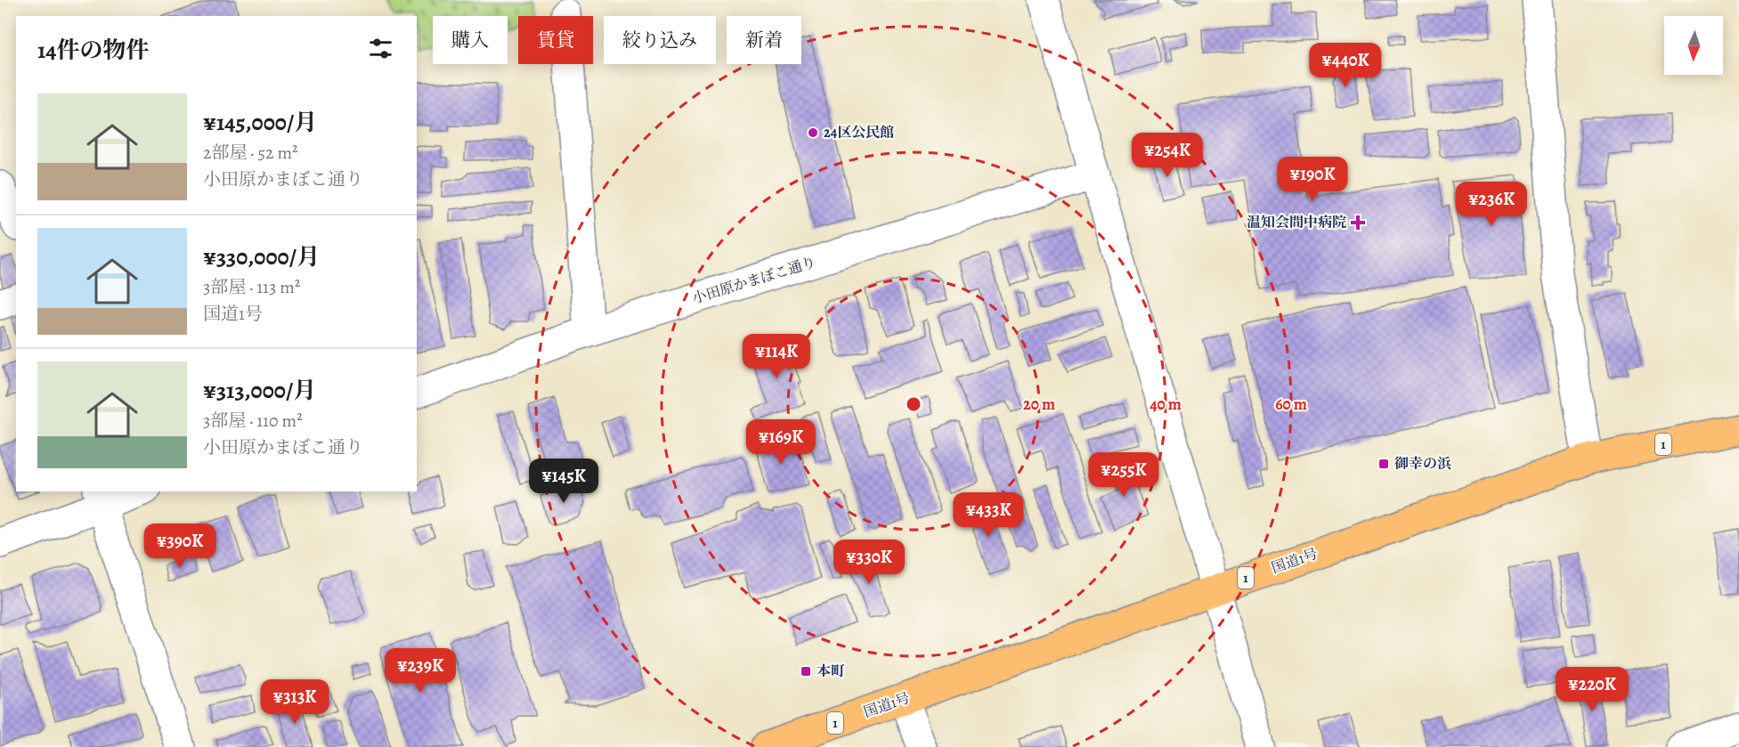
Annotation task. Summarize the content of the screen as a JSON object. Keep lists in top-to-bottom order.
{
  "streets": {
    "highway": ["1", "国道1号"],
    "street": ["小田原かまぼこ通り"]
  },
  "places": {
    "other": ["24区公民館"],
    "health": ["温知会間中病院"],
    "transit": ["御幸の浜", "本町"]
  },
  "north": "bottom",
  "page": {
    "chip": [
      "購入",
      "賃貸",
      "絞り込み",
      "新着"
    ],
    "heading": "14件の物件",
    "price": [
      "¥440K",
      "¥254K",
      "¥190K",
      "¥236K",
      "¥114K",
      "¥169K",
      "¥255K",
      "¥145K",
      "¥433K",
      "¥390K",
      "¥330K",
      "¥239K",
      "¥220K",
      "¥313K"
    ],
    "list": [
      {
        "name": "¥145,000/月",
        "note": "2部屋 · 52 m² · 小田原かまぼこ通り"
      },
      {
        "name": "¥330,000/月",
        "note": "3部屋 · 113 m² · 国道1号"
      },
      {
        "name": "¥313,000/月",
        "note": "3部屋 · 110 m² · 小田原かまぼこ通り"
      }
    ]
  },
  "rings": ["20 m", "40 m", "60 m"]
}
